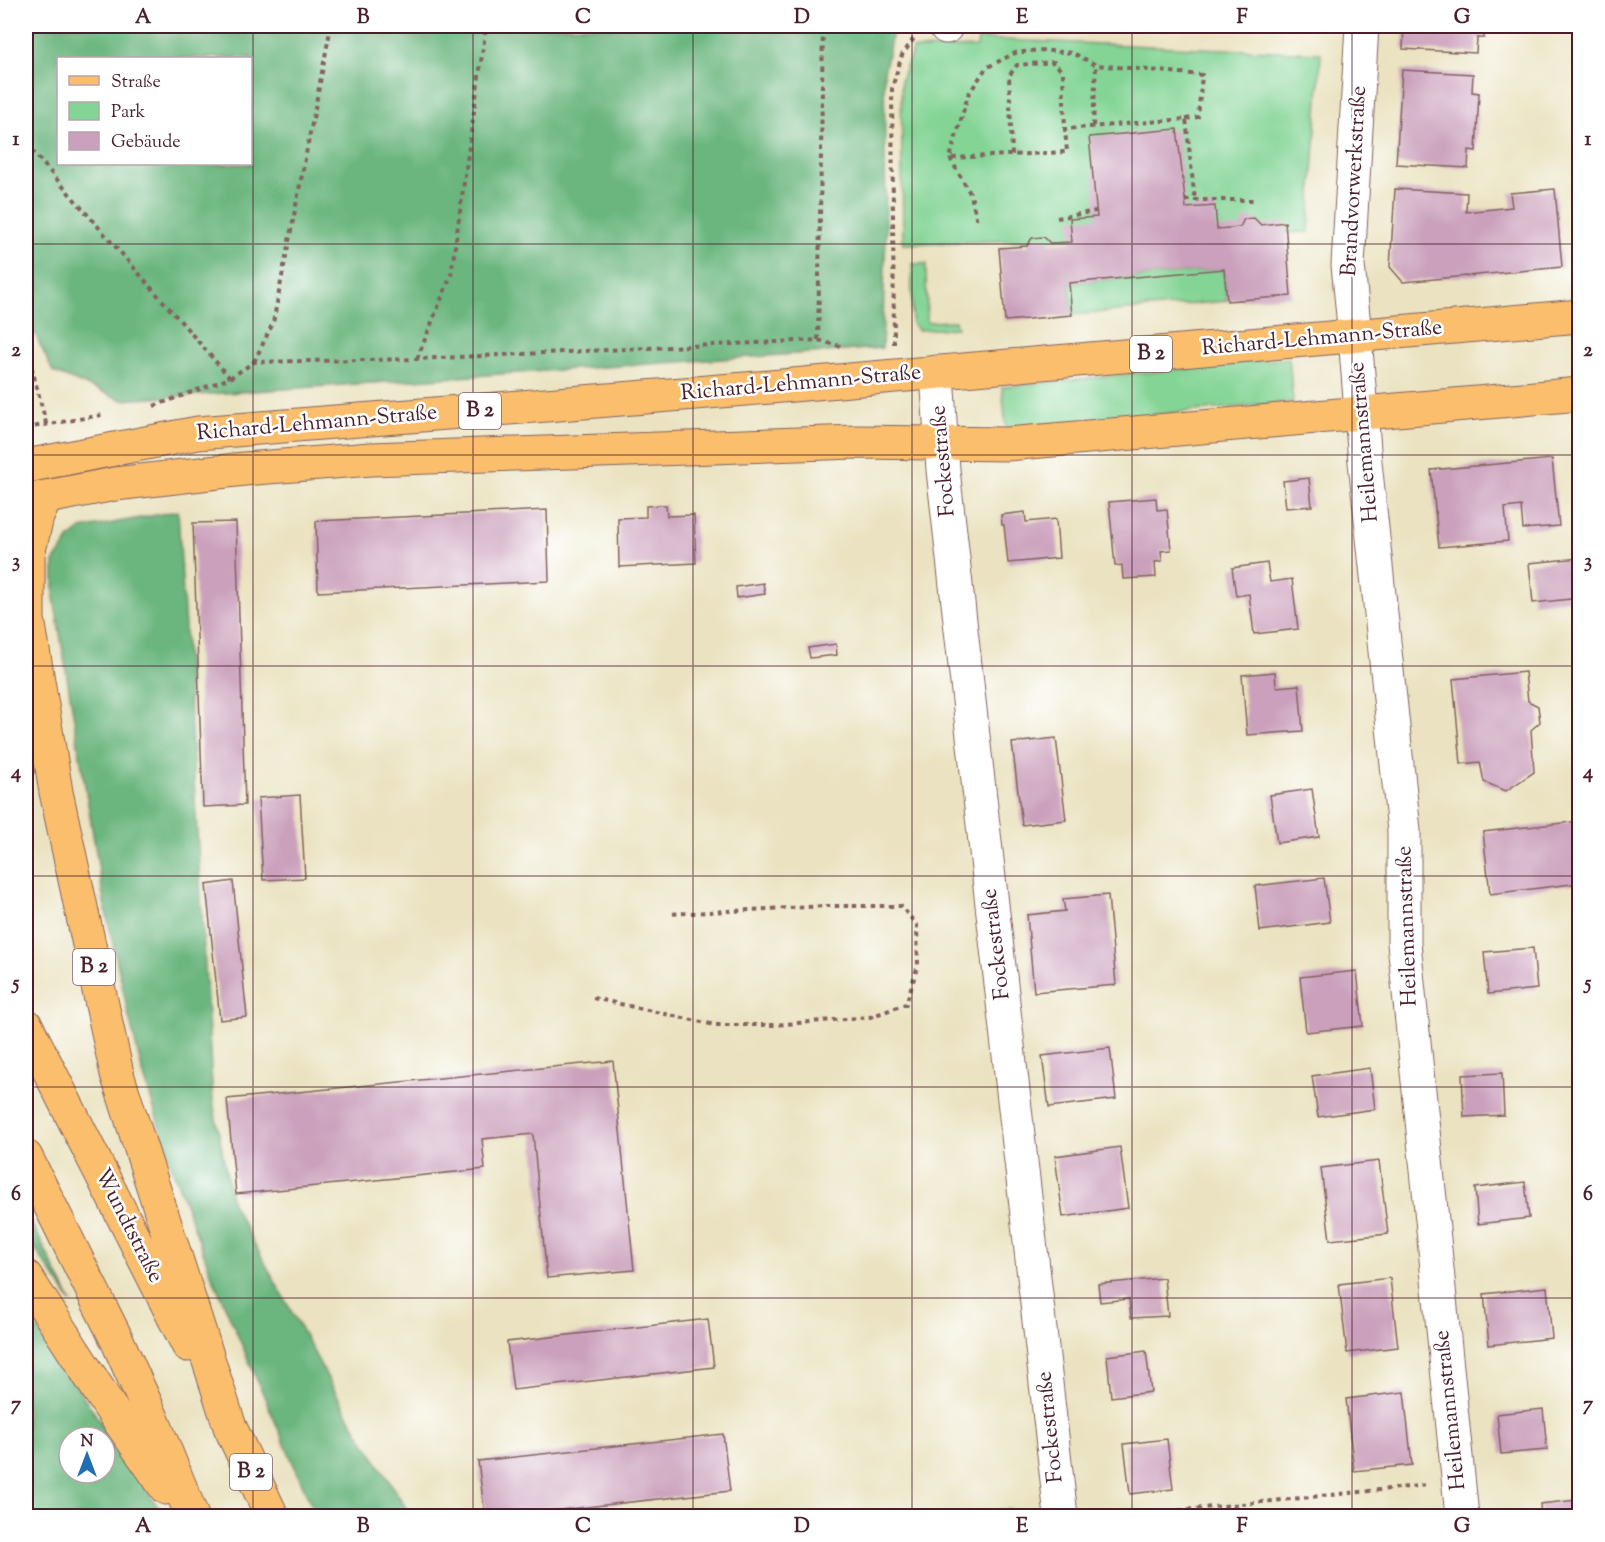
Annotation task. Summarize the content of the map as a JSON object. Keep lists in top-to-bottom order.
{
  "streets": {
    "main road": ["Richard-Lehmann-Straße", "B 2", "Wundtstraße"],
    "street": ["Brandvorwerkstraße", "Heilemannstraße", "Fockestraße"]
  },
  "crossings": [
    ["Brandvorwerkstraße", "Richard-Lehmann-Straße"],
    ["Brandvorwerkstraße", "Heilemannstraße"],
    ["Richard-Lehmann-Straße", "B 2"],
    ["Richard-Lehmann-Straße", "Heilemannstraße"],
    ["Richard-Lehmann-Straße", "Fockestraße"],
    ["B 2", "Wundtstraße"]
  ],
  "legend": ["Straße", "Park", "Gebäude"],
  "north": "top",
  "grid": {
    "columns": [
      "A",
      "B",
      "C",
      "D",
      "E",
      "F",
      "G"
    ],
    "rows": [
      "1",
      "2",
      "3",
      "4",
      "5",
      "6",
      "7"
    ]
  }
}
